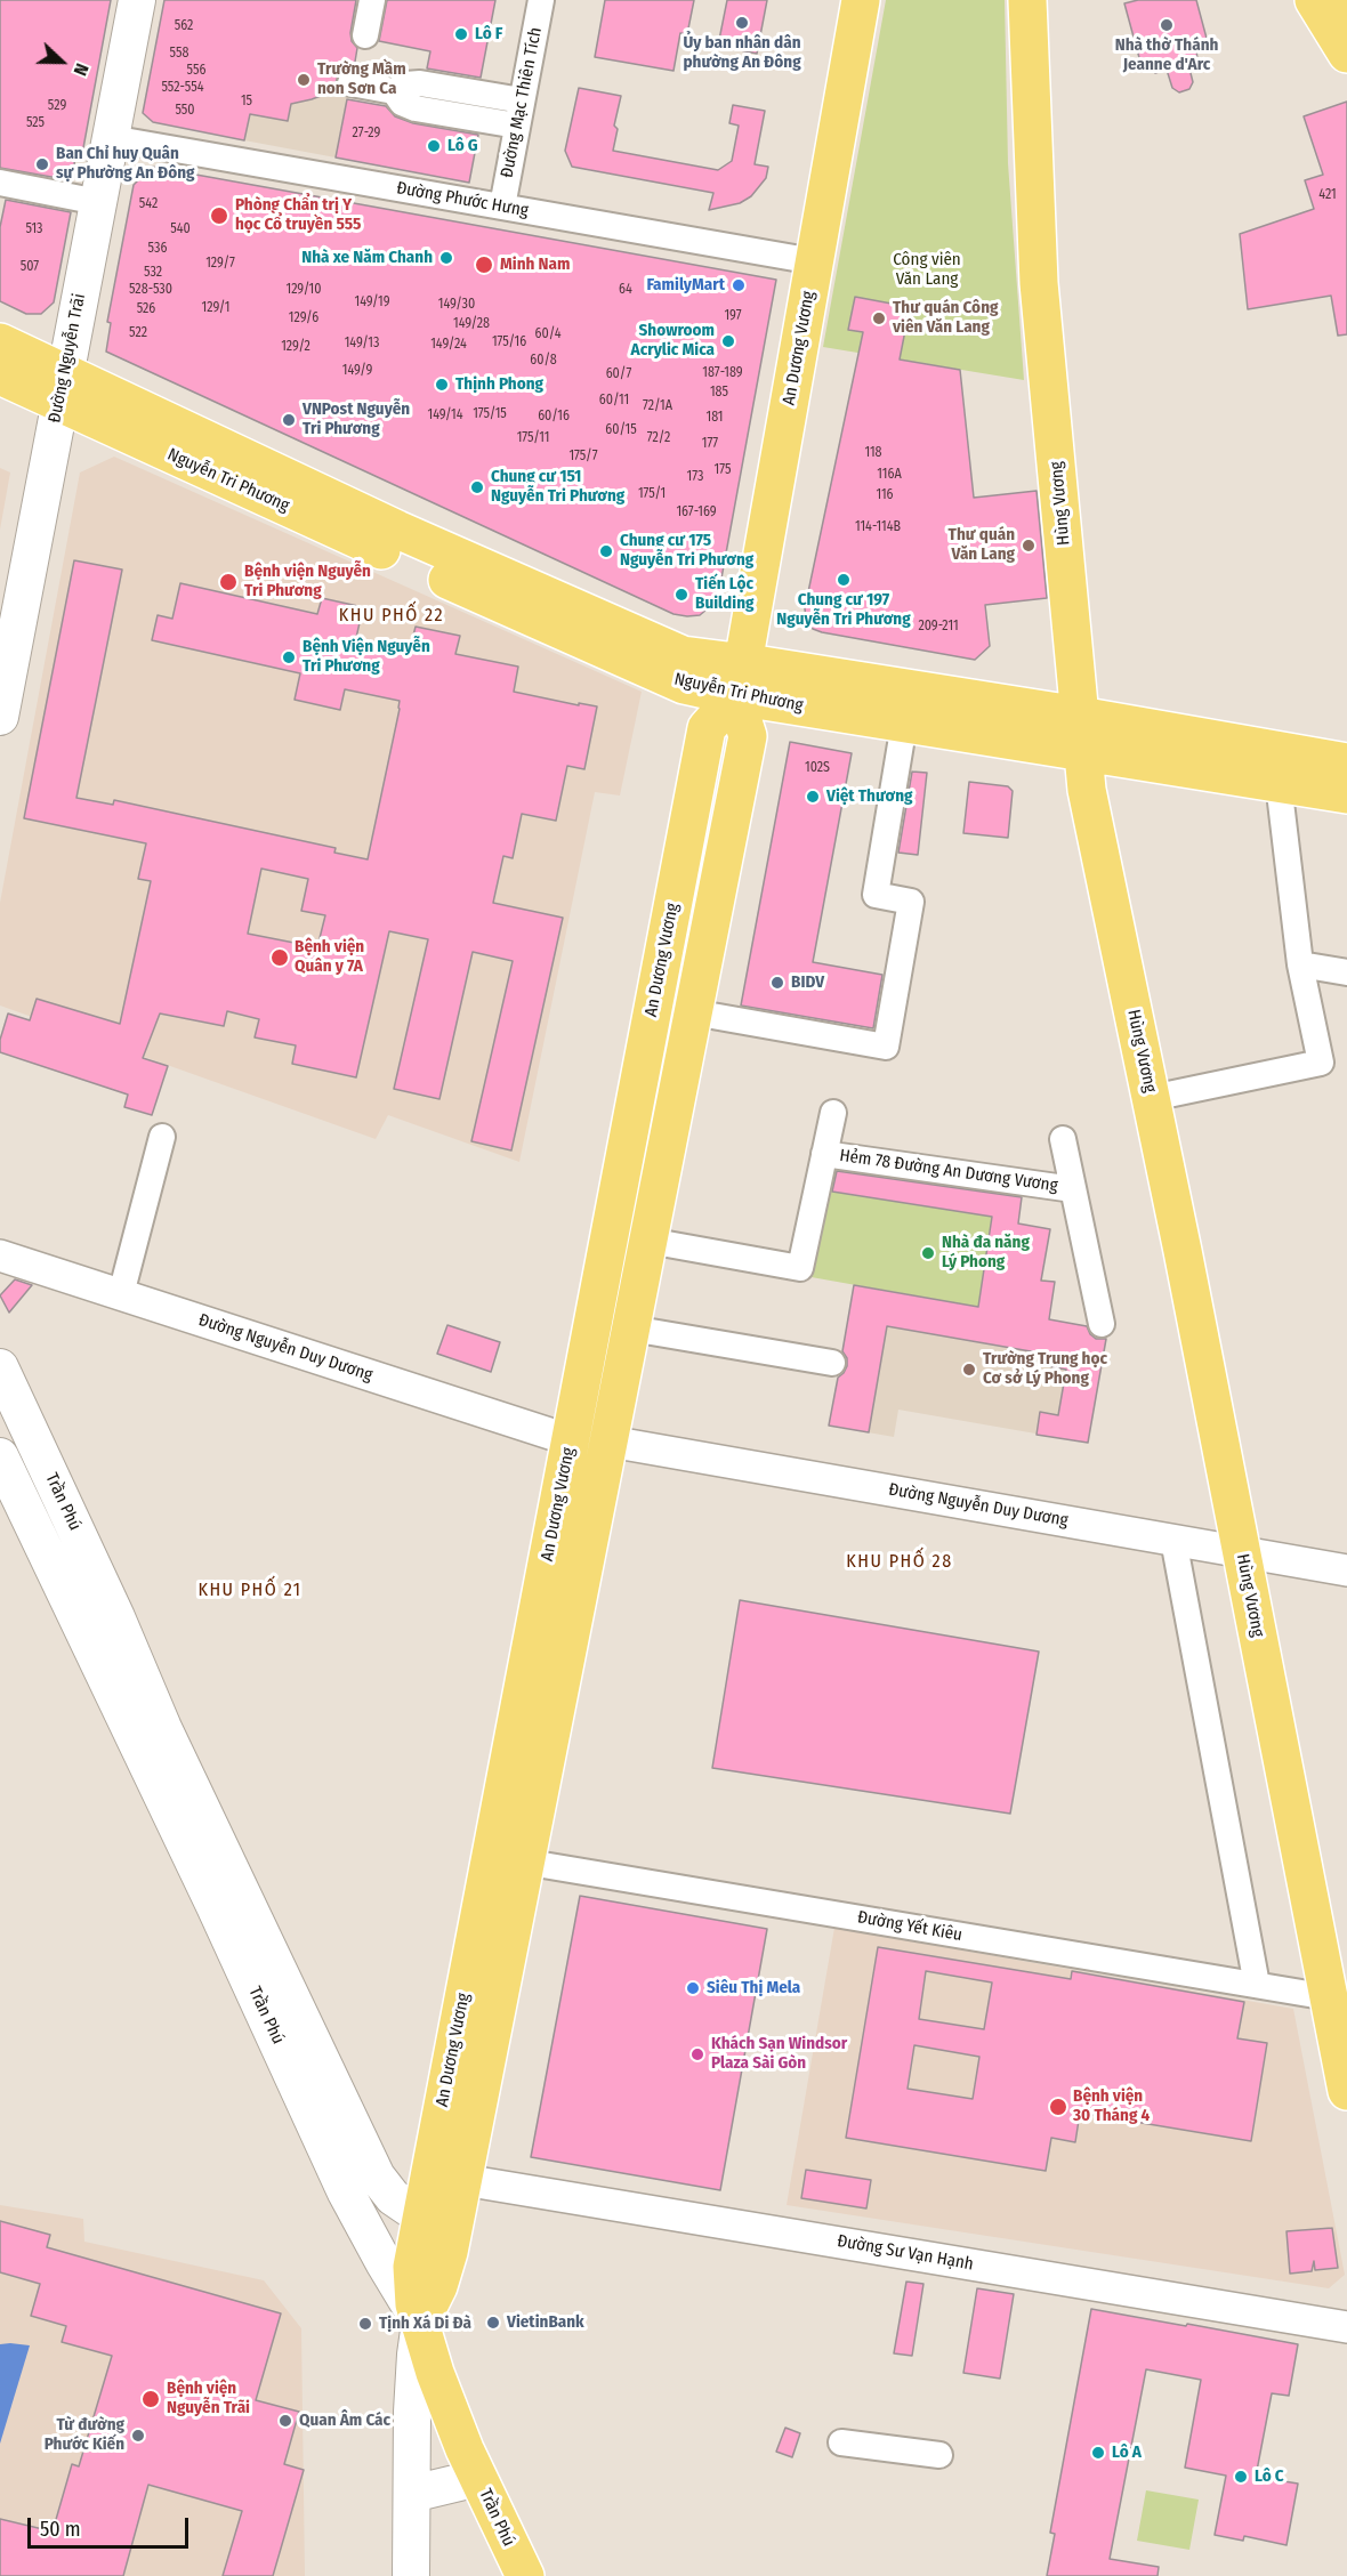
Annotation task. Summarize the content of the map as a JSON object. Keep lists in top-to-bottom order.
{
  "streets": {
    "main road": [
      "An Dương Vương",
      "Đường Nguyễn Trãi",
      "Nguyễn Tri Phương",
      "Hùng Vương",
      "Trần Phú"
    ],
    "street": [
      "Đường Mạc Thiên Tích",
      "Đường Phước Hưng",
      "Hẻm 78 Đường An Dương Vương",
      "Đường Nguyễn Duy Dương",
      "Đường Yết Kiêu",
      "Đường Sư Vạn Hạnh"
    ]
  },
  "crossings": [
    ["Đường Mạc Thiên Tích", "Đường Phước Hưng"],
    ["Đường Phước Hưng", "An Dương Vương"],
    ["Đường Phước Hưng", "Đường Nguyễn Trãi"],
    ["An Dương Vương", "Nguyễn Tri Phương"],
    ["An Dương Vương", "Hẻm 78 Đường An Dương Vương"],
    ["An Dương Vương", "Đường Nguyễn Duy Dương"],
    ["An Dương Vương", "Trần Phú"],
    ["An Dương Vương", "Đường Yết Kiêu"],
    ["An Dương Vương", "Đường Sư Vạn Hạnh"],
    ["Đường Nguyễn Trãi", "Nguyễn Tri Phương"],
    ["Nguyễn Tri Phương", "Hùng Vương"],
    ["Hùng Vương", "Đường Nguyễn Duy Dương"],
    ["Hùng Vương", "Đường Yết Kiêu"]
  ],
  "districts": ["KHU PHỐ 22", "KHU PHỐ 28", "KHU PHỐ 21"],
  "parks": ["Công viên Văn Lang"],
  "places": [
    "Ủy ban nhân dân phường An Đông",
    "Nhà thờ Thánh Jeanne d'Arc",
    "Lô F",
    "Trường Mầm non Sơn Ca",
    "Lô G",
    "Ban Chỉ huy Quân sự Phường An Đông",
    "Phòng Chẩn trị Y học Cổ truyền 555",
    "Nhà xe Năm Chanh",
    "Minh Nam",
    "FamilyMart",
    "Thư quán Công viên Văn Lang",
    "Showroom Acrylic Mica",
    "Thịnh Phong",
    "VNPost Nguyễn Tri Phương",
    "Chung cư 151 Nguyễn Tri Phương",
    "Thư quán Văn Lang",
    "Chung cư 175 Nguyễn Tri Phương",
    "Chung cư 197 Nguyễn Tri Phương",
    "Bệnh viện Nguyễn Tri Phương",
    "Tiến Lộc Building",
    "Bệnh Viện Nguyễn Tri Phương",
    "Việt Thương",
    "Bệnh viện Quân y 7A",
    "BIDV",
    "Nhà đa năng Lý Phong",
    "Trường Trung học Cơ sở Lý Phong",
    "Siêu Thị Mela",
    "Khách Sạn Windsor Plaza Sài Gòn",
    "Bệnh viện 30 Tháng 4",
    "VietinBank",
    "Tịnh Xá Di Đà",
    "Bệnh viện Nguyễn Trãi",
    "Quan Âm Các",
    "Từ đường Phước Kiến",
    "Lô A",
    "Lô C"
  ],
  "house_numbers": [
    "562",
    "558",
    "556",
    "552-554",
    "15",
    "529",
    "550",
    "525",
    "27-29",
    "421",
    "542",
    "513",
    "540",
    "536",
    "129/7",
    "507",
    "532",
    "528-530",
    "129/10",
    "64",
    "149/19",
    "149/30",
    "129/1",
    "526",
    "197",
    "129/6",
    "149/28",
    "522",
    "60/4",
    "175/16",
    "149/13",
    "149/24",
    "129/2",
    "60/8",
    "149/9",
    "187-189",
    "60/7",
    "185",
    "60/11",
    "72/1A",
    "175/15",
    "149/14",
    "60/16",
    "181",
    "60/15",
    "175/11",
    "72/2",
    "177",
    "118",
    "175/7",
    "175",
    "116A",
    "173",
    "175/1",
    "116",
    "167-169",
    "114-114B",
    "209-211",
    "102S"
  ],
  "scale_bar": "50 m",
  "north": "right"
}
